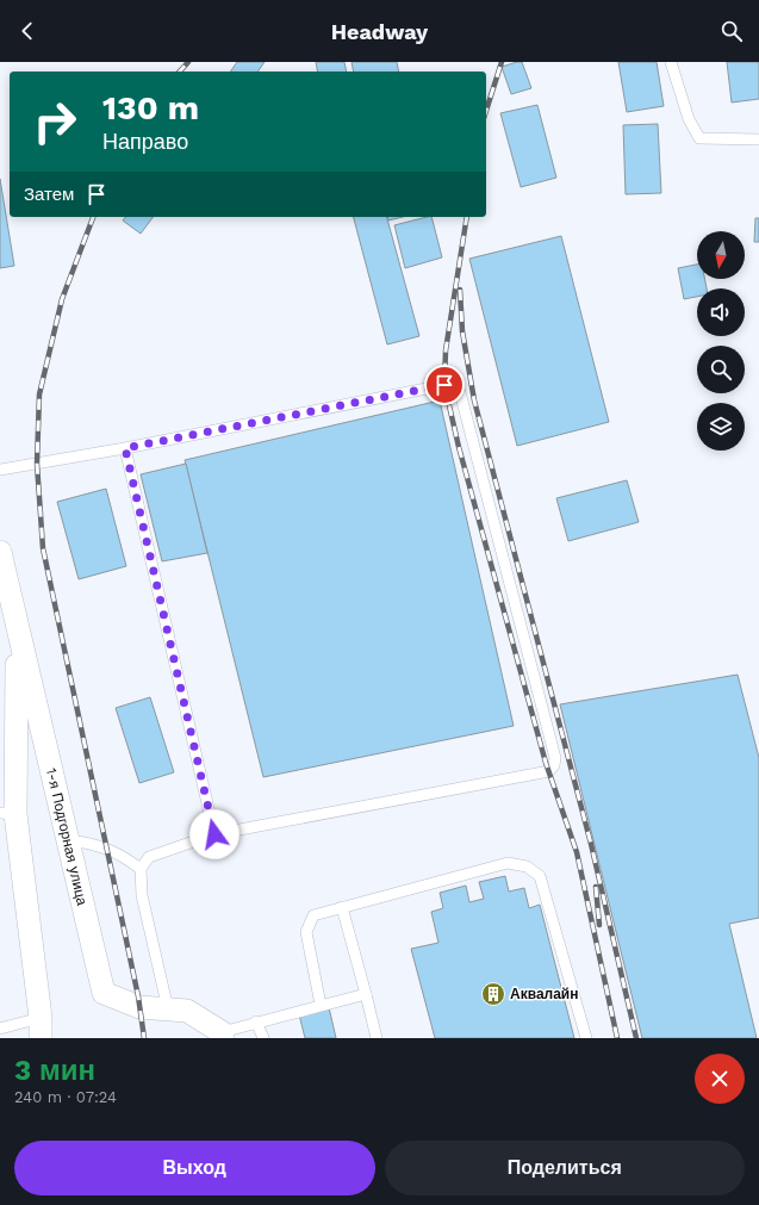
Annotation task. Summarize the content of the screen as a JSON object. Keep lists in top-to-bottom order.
{
  "streets": {
    "street": ["1-я Подгорная улица"]
  },
  "places": {
    "building": ["Аквалайн"]
  },
  "north": "bottom",
  "page": {
    "header": "Headway",
    "turn": ["130 m", "Направо"],
    "then": "Затем",
    "heading": ["3 мин", "240 m · 07:24"],
    "buttons": ["Выход", "Поделиться"]
  }
}
